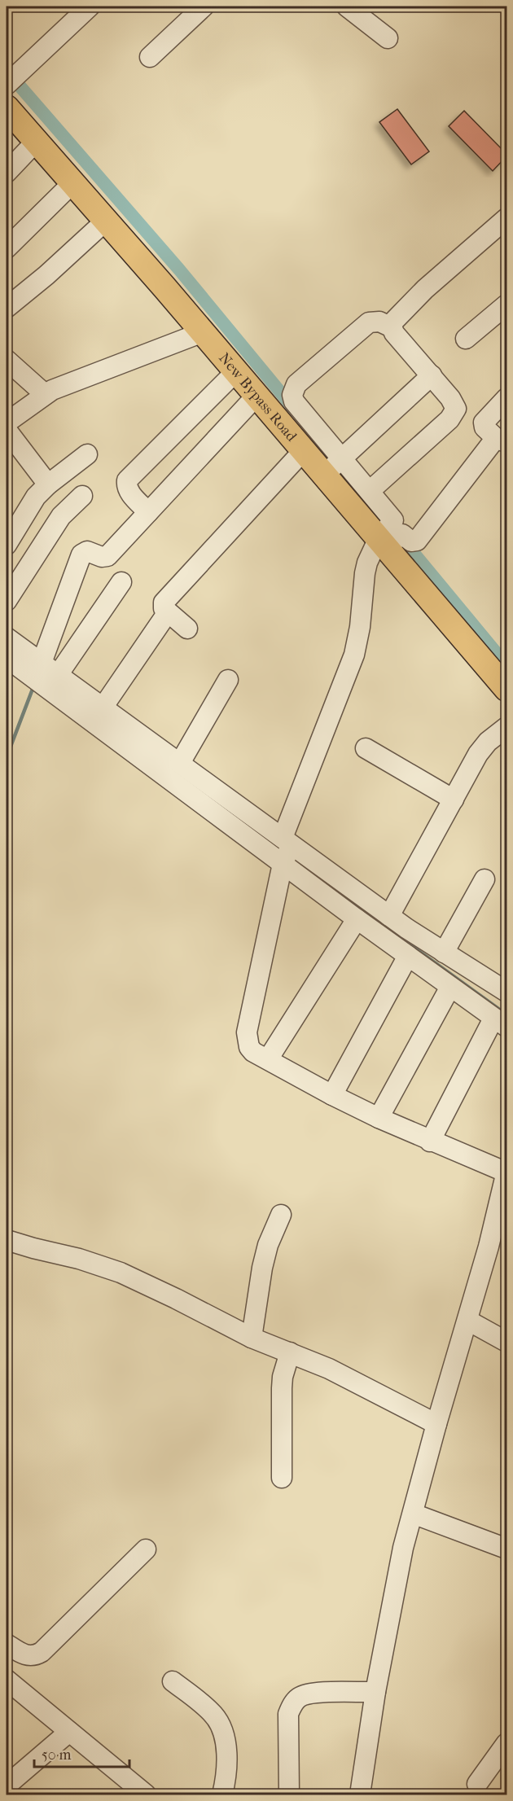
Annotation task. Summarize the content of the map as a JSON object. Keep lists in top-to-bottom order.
{
  "streets": {
    "main road": ["New Bypass Road"]
  },
  "scale_bar": "50 m"
}
